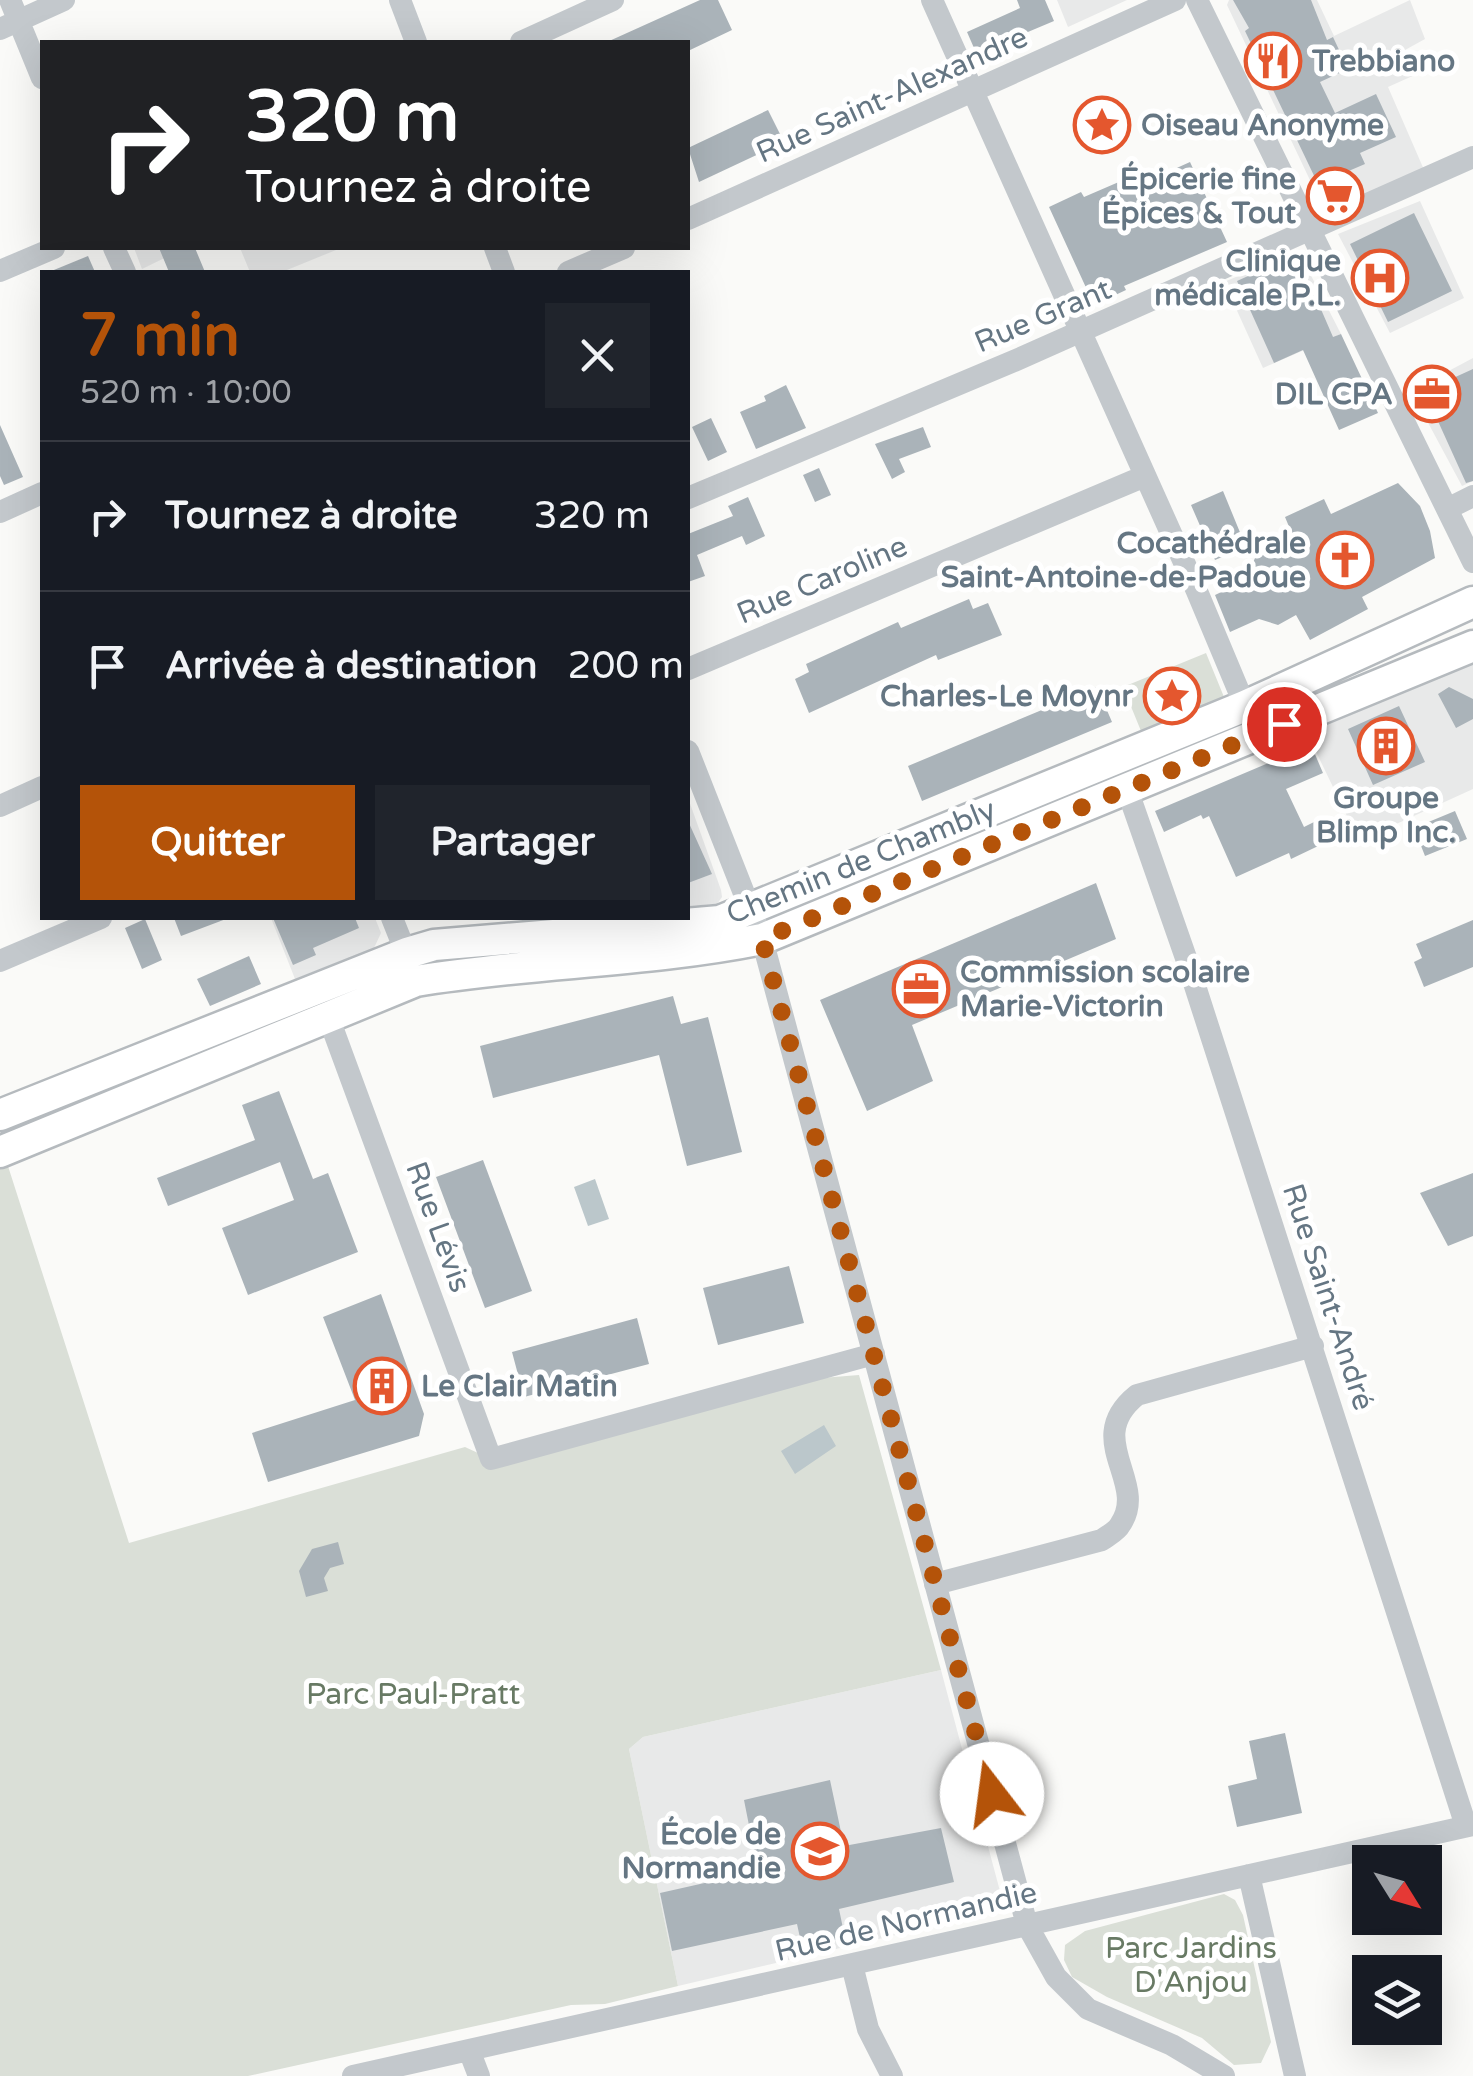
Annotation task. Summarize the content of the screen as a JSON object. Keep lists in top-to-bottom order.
{
  "streets": {
    "main road": ["Chemin de Chambly"],
    "street": [
      "Rue Saint-Alexandre",
      "Rue Grant",
      "Rue Caroline",
      "Rue Lévis",
      "Rue Saint-André",
      "Rue de Normandie"
    ]
  },
  "crossings": [
    ["Chemin de Chambly", "Rue Lévis"],
    ["Chemin de Chambly", "Rue Saint-André"],
    ["Rue Saint-André", "Rue de Normandie"]
  ],
  "parks": ["Parc Paul-Pratt", "Parc Jardins D'Anjou"],
  "places": {
    "restaurant": ["Trebbiano"],
    "place": ["Oiseau Anonyme", "Charles-Le Moynr"],
    "supermarket": ["Épicerie fine Épices & Tout"],
    "hospital": ["Clinique médicale P.L."],
    "office": ["DIL CPA", "Commission scolaire Marie-Victorin"],
    "church": ["Cocathédrale Saint-Antoine-de-Padoue"],
    "building": ["Groupe Blimp Inc.", "Le Clair Matin"],
    "school or university": ["École de Normandie"]
  },
  "north": "bottom right",
  "page": {
    "turn": ["320 m", "Tournez à droite"],
    "heading": ["7 min", "520 m · 10:00"],
    "list": [
      {
        "name": "Tournez à droite",
        "value": "320 m"
      },
      {
        "name": "Arrivée à destination",
        "value": "200 m"
      }
    ],
    "buttons": ["Quitter", "Partager"]
  }
}
